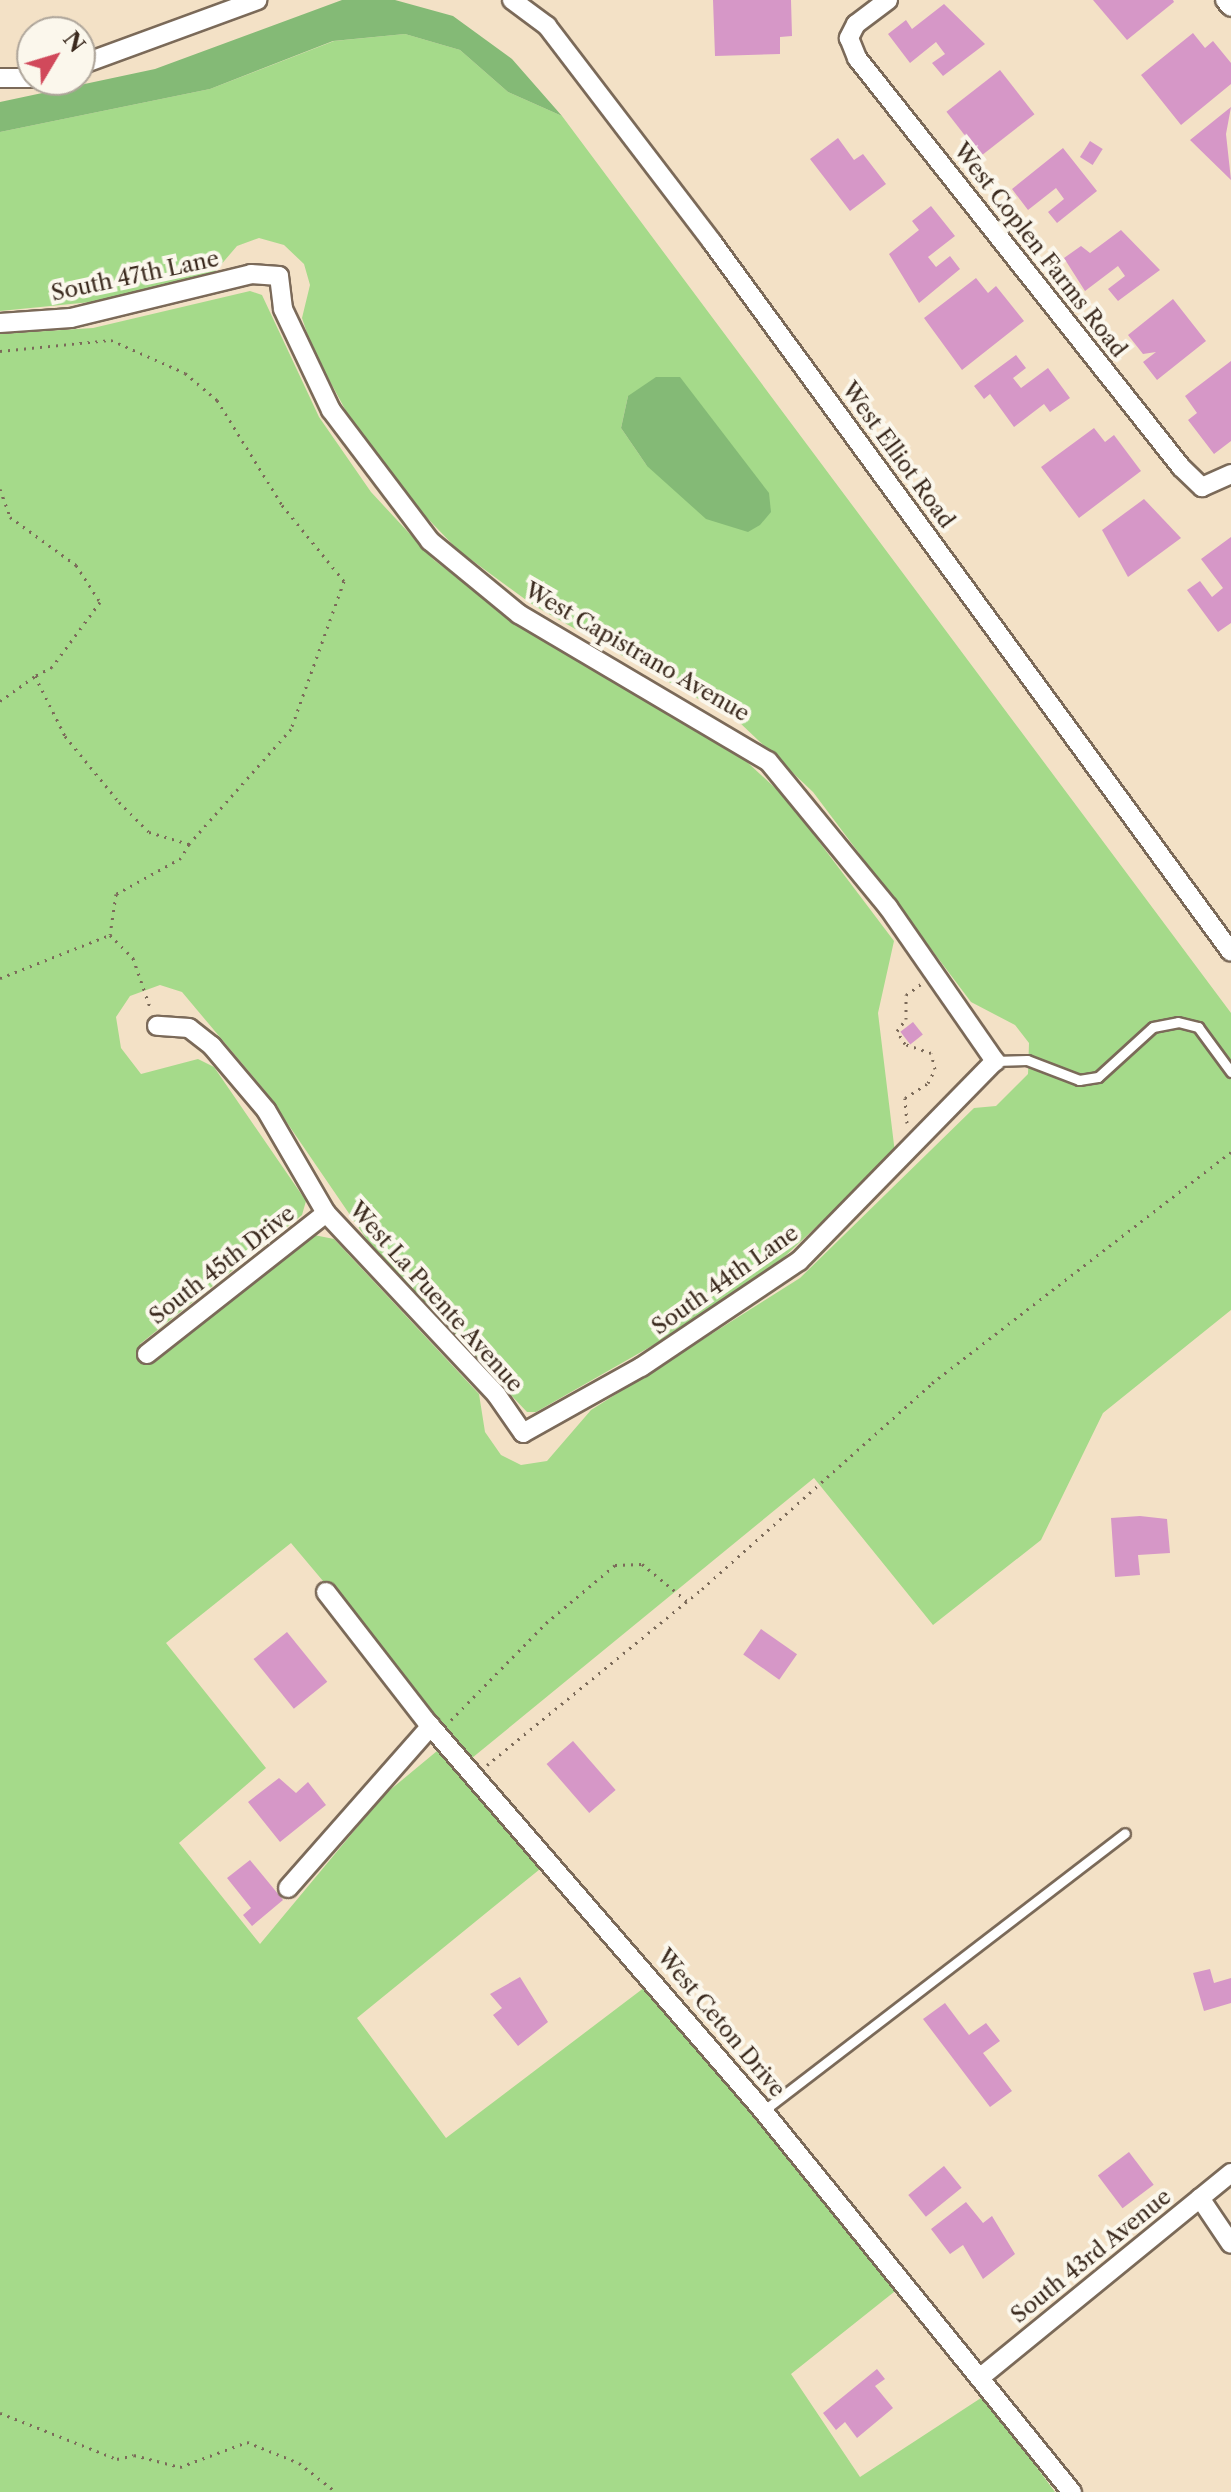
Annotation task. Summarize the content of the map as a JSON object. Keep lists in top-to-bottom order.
{
  "streets": {
    "street": [
      "West Coplen Farms Road",
      "South 47th Lane",
      "West Elliot Road",
      "West Capistrano Avenue",
      "South 45th Drive",
      "South 44th Lane",
      "West La Puente Avenue",
      "West Ceton Drive",
      "South 43rd Avenue"
    ]
  },
  "crossings": [
    ["South 47th Lane", "West Capistrano Avenue"],
    ["West Capistrano Avenue", "South 44th Lane"],
    ["South 45th Drive", "West La Puente Avenue"],
    ["South 44th Lane", "West La Puente Avenue"],
    ["West Ceton Drive", "South 43rd Avenue"]
  ],
  "north": "top right"
}
